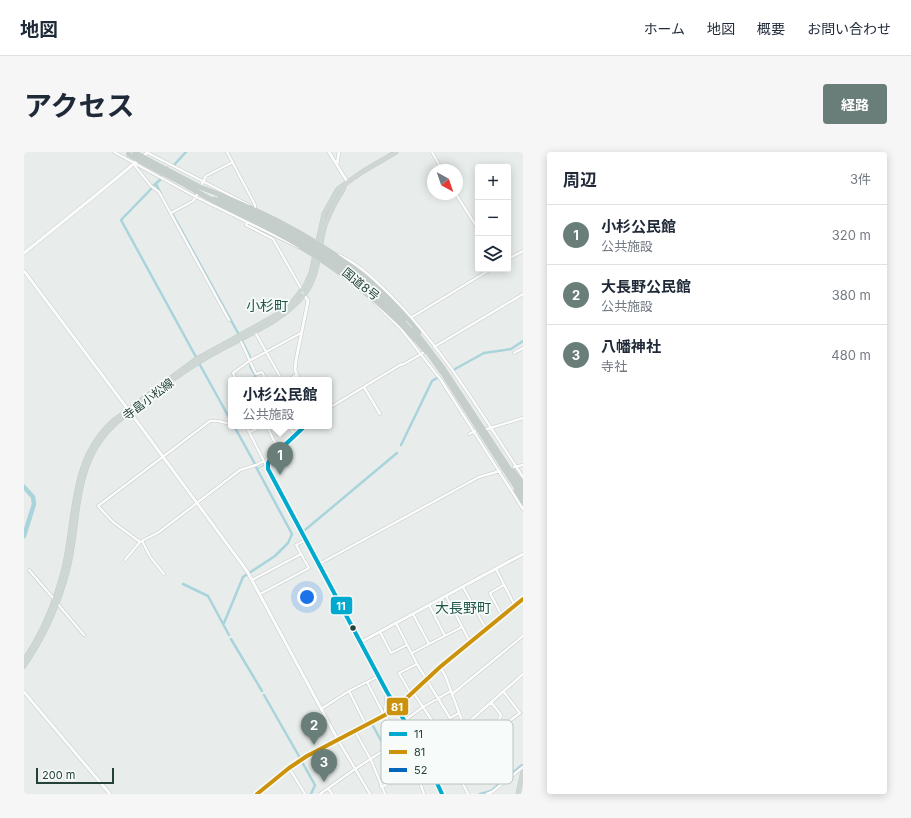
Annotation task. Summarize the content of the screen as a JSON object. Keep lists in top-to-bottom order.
{
  "streets": {
    "highway": ["国道8号"],
    "main road": ["寺畠小松線"]
  },
  "districts": ["小杉町", "大長野町"],
  "lines": ["transit line 11", "transit line 81"],
  "legend": ["11", "81", "52"],
  "scale_bar": "200 m",
  "north": "bottom right",
  "page": {
    "header": "地図",
    "nav": [
      "ホーム",
      "地図",
      "概要",
      "お問い合わせ"
    ],
    "title": "アクセス",
    "buttons": "経路",
    "heading": ["周辺", "3件"],
    "map_buttons": ["+", "−"],
    "list": [
      {
        "mark": "1",
        "name": "小杉公民館",
        "note": "公共施設",
        "value": "320 m"
      },
      {
        "mark": "2",
        "name": "大長野公民館",
        "note": "公共施設",
        "value": "380 m"
      },
      {
        "mark": "3",
        "name": "八幡神社",
        "note": "寺社",
        "value": "480 m"
      }
    ],
    "popup": ["小杉公民館", "公共施設"],
    "pins": ["1", "2", "3"],
    "scale": "200 m"
  }
}
